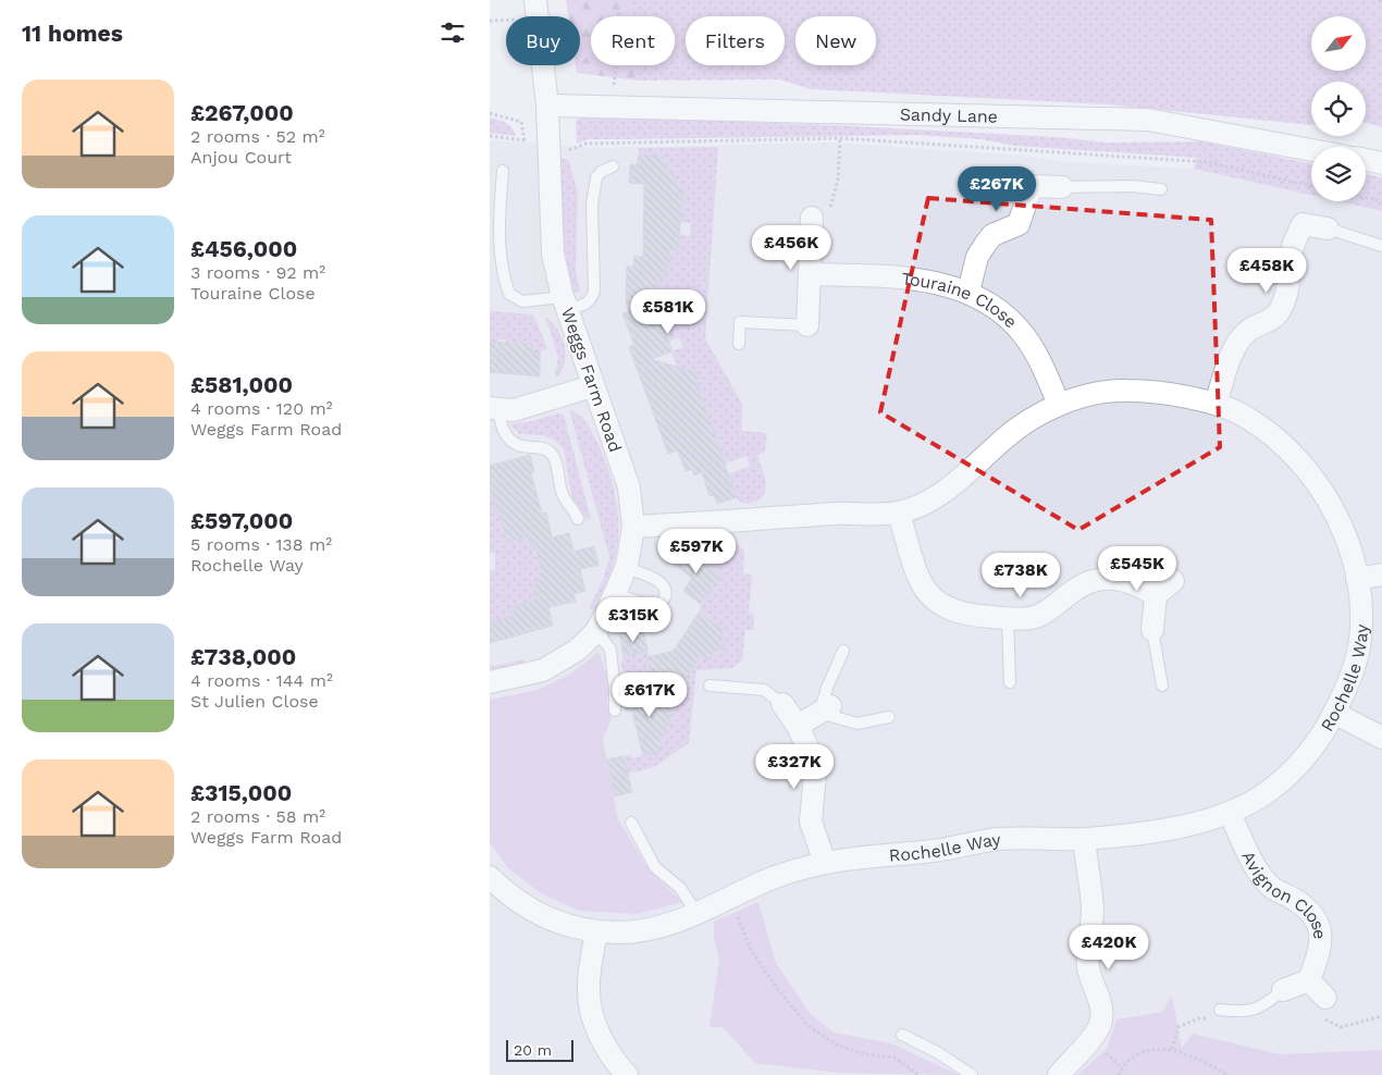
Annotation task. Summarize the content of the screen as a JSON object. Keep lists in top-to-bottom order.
{
  "streets": {
    "street": [
      "Sandy Lane",
      "Touraine Close",
      "Weggs Farm Road",
      "Rochelle Way",
      "Avignon Close"
    ]
  },
  "crossings": [
    ["Sandy Lane", "Weggs Farm Road"],
    ["Touraine Close", "Rochelle Way"],
    ["Weggs Farm Road", "Rochelle Way"],
    ["Rochelle Way", "Avignon Close"]
  ],
  "scale_bar": "20 m",
  "north": "top right",
  "page": {
    "heading": "11 homes",
    "chip": [
      "Buy",
      "Rent",
      "Filters",
      "New"
    ],
    "list": [
      {
        "name": "£267,000",
        "note": "2 rooms · 52 m² · Anjou Court"
      },
      {
        "name": "£456,000",
        "note": "3 rooms · 92 m² · Touraine Close"
      },
      {
        "name": "£581,000",
        "note": "4 rooms · 120 m² · Weggs Farm Road"
      },
      {
        "name": "£597,000",
        "note": "5 rooms · 138 m² · Rochelle Way"
      },
      {
        "name": "£738,000",
        "note": "4 rooms · 144 m² · St Julien Close"
      },
      {
        "name": "£315,000",
        "note": "2 rooms · 58 m² · Weggs Farm Road"
      }
    ],
    "price": [
      "£267K",
      "£456K",
      "£458K",
      "£581K",
      "£597K",
      "£545K",
      "£738K",
      "£315K",
      "£617K",
      "£327K",
      "£420K"
    ],
    "scale": "20 m"
  }
}
